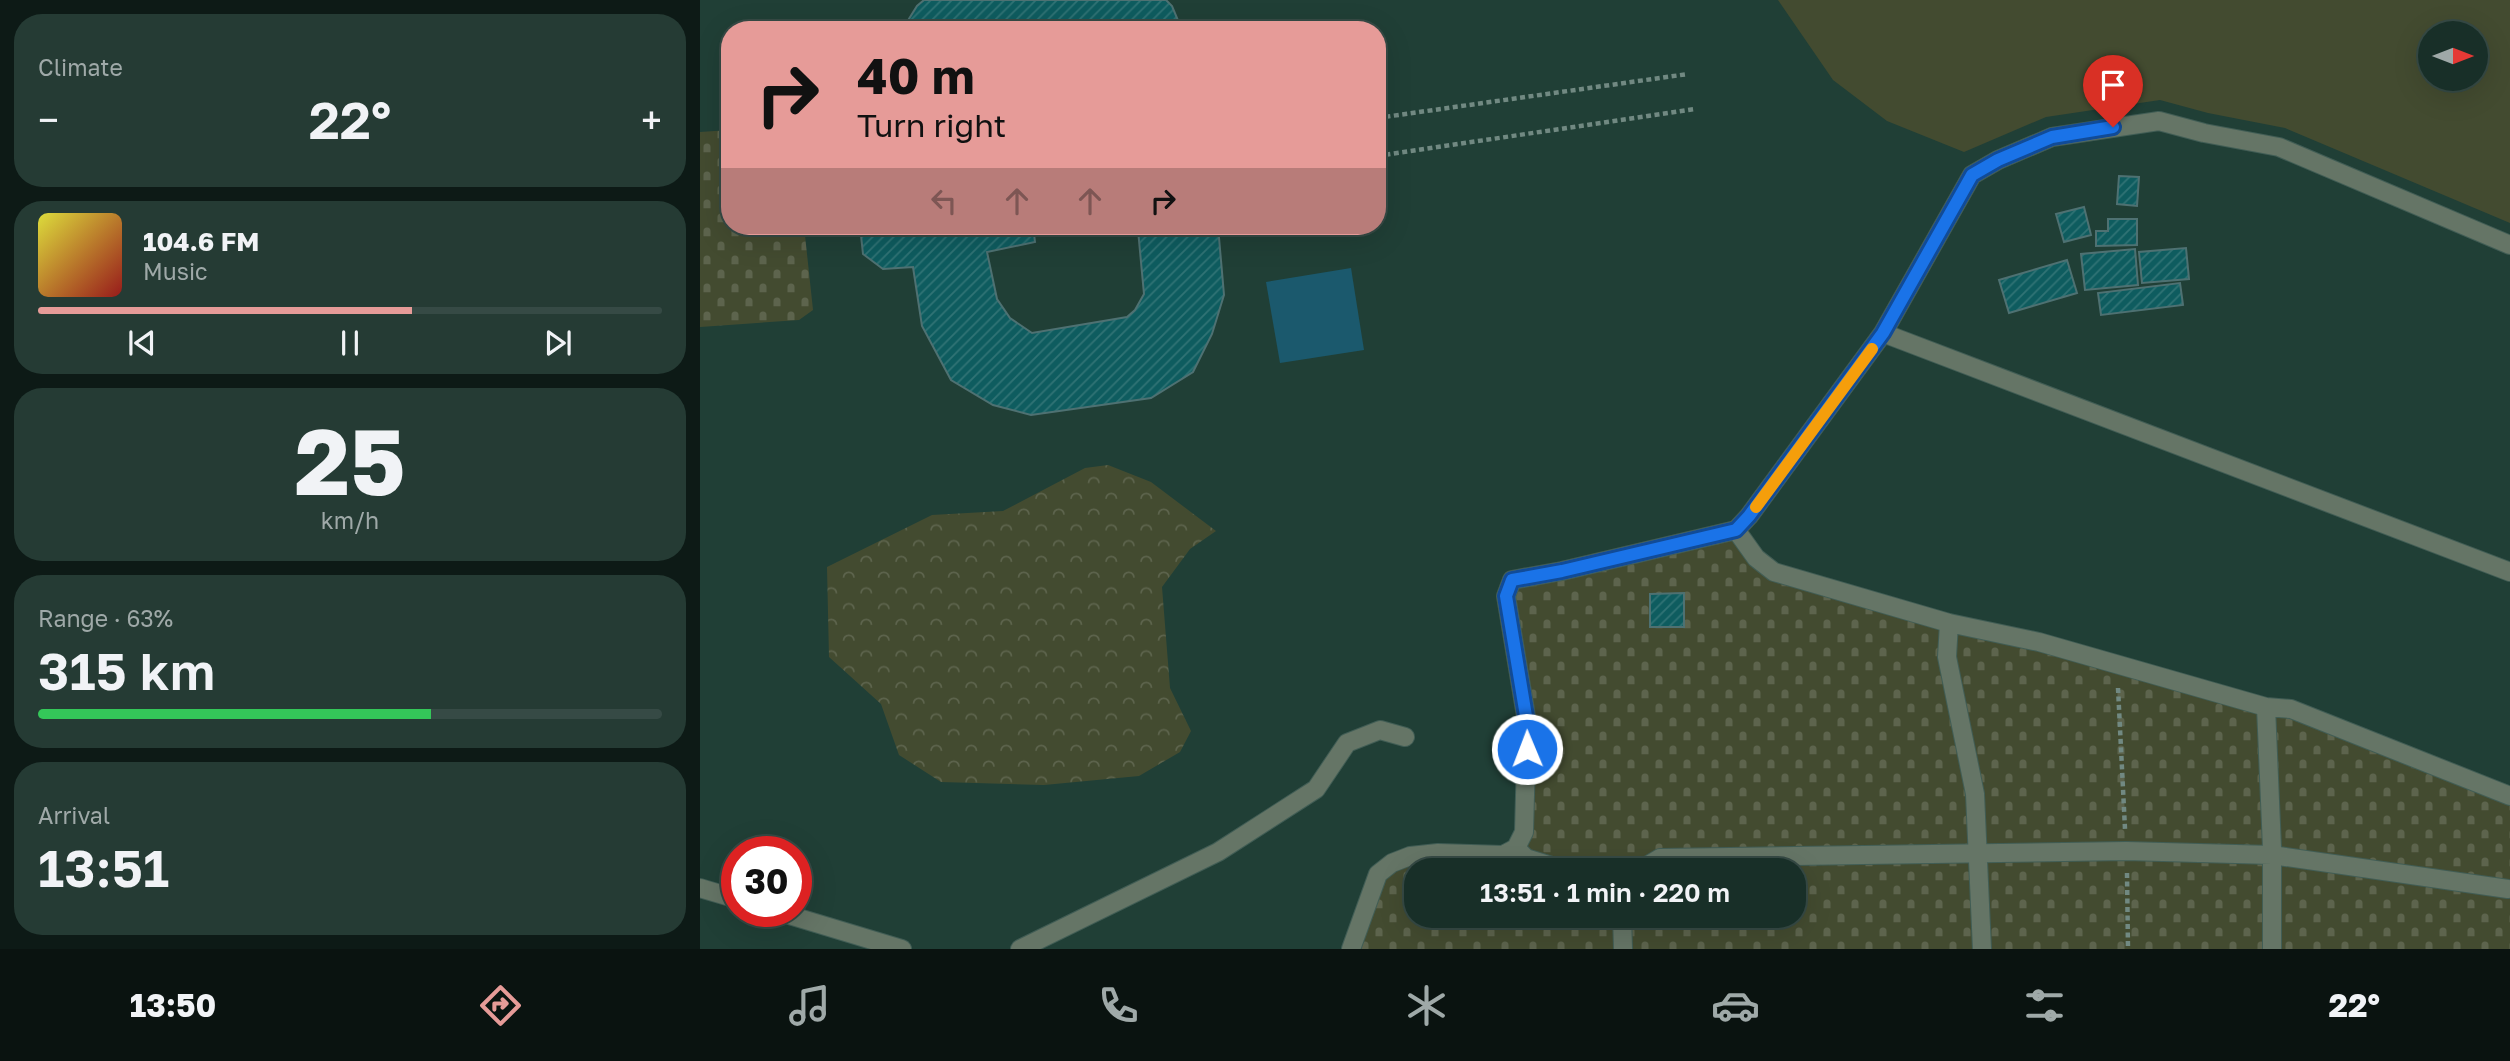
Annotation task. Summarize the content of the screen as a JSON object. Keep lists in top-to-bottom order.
{
  "north": "right",
  "page": {
    "tile": [
      "Climate",
      ["25", "km/h"],
      ["Range · 63%", "315 km"],
      ["Arrival", "13:51"]
    ],
    "turn": ["40 m", "Turn right"],
    "heat": ["−", "22°", "+"],
    "song": ["104.6 FM", "Music"],
    "limit": "30",
    "trip": "13:51 · 1 min · 220 m",
    "tabs": ["13:50", "22°"]
  }
}
